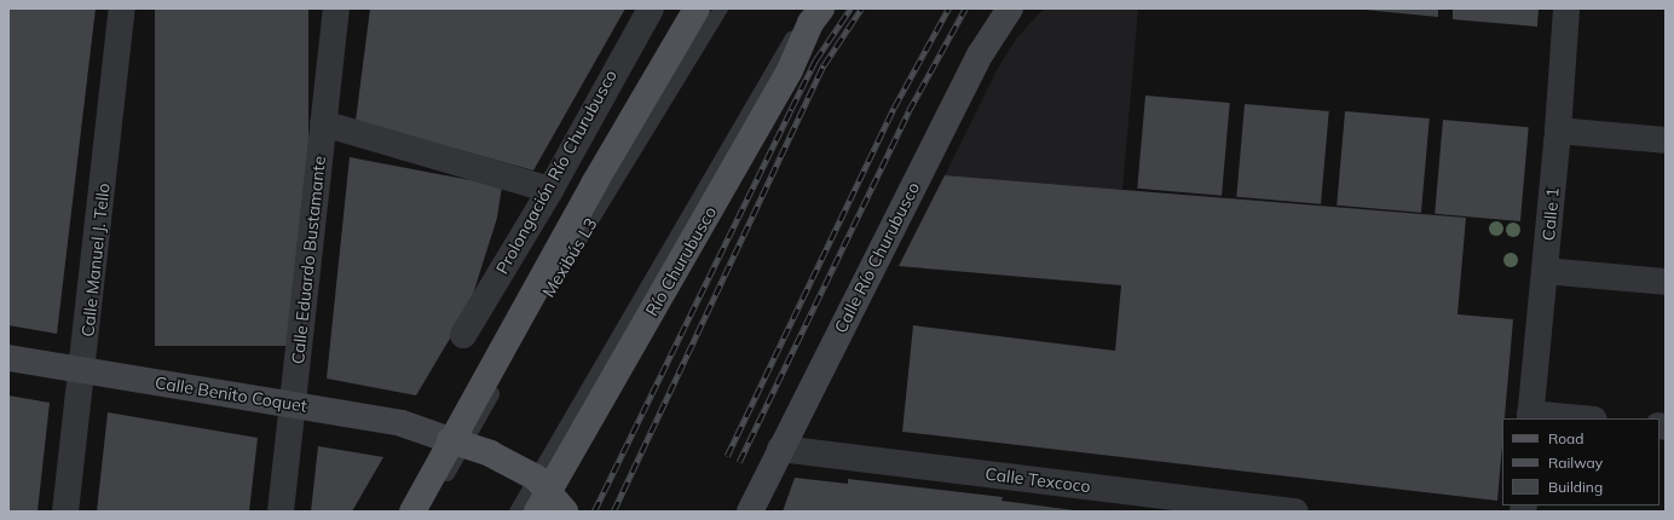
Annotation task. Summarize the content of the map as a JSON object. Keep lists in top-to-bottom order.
{
  "streets": {
    "main road": ["Río Churubusco"],
    "street": [
      "Prolongación Río Churubusco",
      "Calle 1",
      "Calle Río Churubusco",
      "Calle Manuel J. Tello",
      "Calle Eduardo Bustamante",
      "Calle Benito Coquet",
      "Calle Texcoco"
    ],
    "lane": ["Mexibús L3"]
  },
  "crossings": [
    ["Mexibús L3", "Calle Benito Coquet"],
    ["Calle Río Churubusco", "Calle Texcoco"],
    ["Calle Manuel J. Tello", "Calle Benito Coquet"],
    ["Calle Eduardo Bustamante", "Calle Benito Coquet"]
  ],
  "legend": ["Road", "Railway", "Building"]
}
